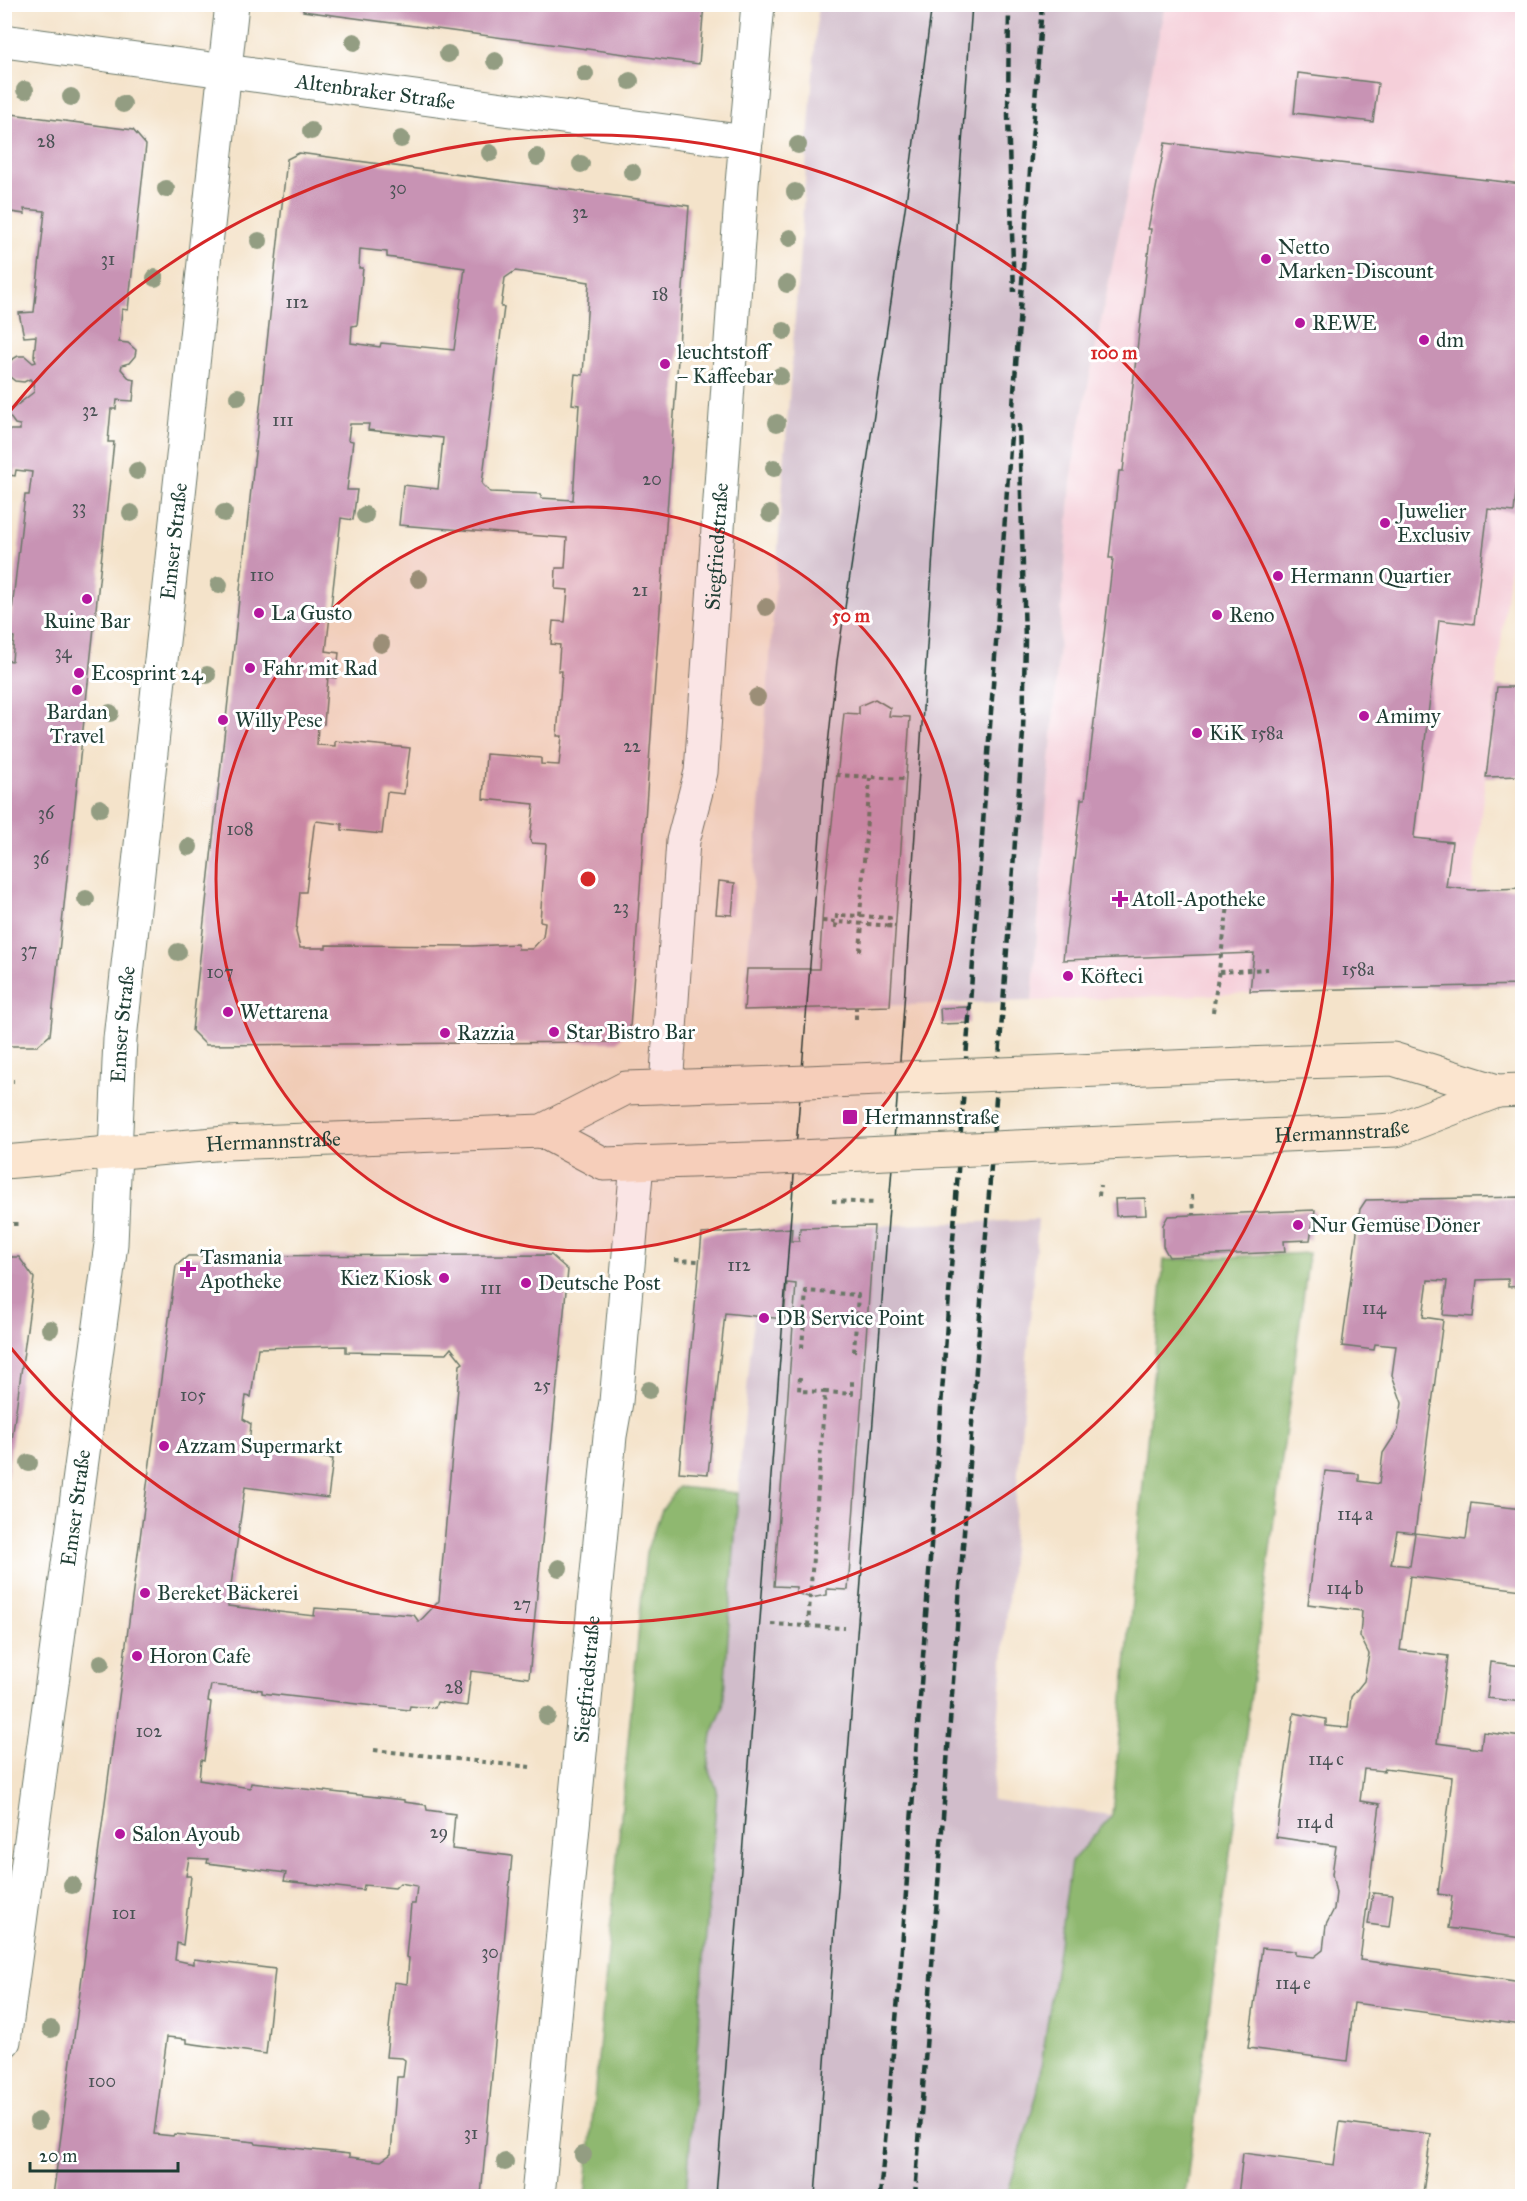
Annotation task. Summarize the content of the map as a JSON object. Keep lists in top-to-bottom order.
{
  "streets": {
    "main road": ["Hermannstraße"],
    "street": ["Altenbraker Straße", "Emser Straße", "Siegfriedstraße"]
  },
  "crossings": [
    ["Altenbraker Straße", "Emser Straße"],
    ["Altenbraker Straße", "Siegfriedstraße"],
    ["Emser Straße", "Hermannstraße"],
    ["Siegfriedstraße", "Hermannstraße"]
  ],
  "places": {
    "other": [
      "Netto Marken-Discount",
      "REWE",
      "dm",
      "leuchtstoff – Kaffeebar",
      "Juwelier Exclusiv",
      "Hermann Quartier",
      "Ruine Bar",
      "La Gusto",
      "Reno",
      "Fahr mit Rad",
      "Ecosprint 24",
      "Bardan Travel",
      "Amimy",
      "Willy Pese",
      "KiK",
      "Köfteci",
      "Wettarena",
      "Star Bistro Bar",
      "Razzia",
      "Nur Gemüse Döner",
      "Kiez Kiosk",
      "Deutsche Post",
      "DB Service Point",
      "Azzam Supermarkt",
      "Bereket Bäckerei",
      "Horon Cafe",
      "Salon Ayoub"
    ],
    "health": ["Atoll-Apotheke", "Tasmania Apotheke"],
    "transit": ["Hermannstraße"]
  },
  "house_numbers": [
    "28",
    "30",
    "32",
    "31",
    "18",
    "112",
    "32",
    "111",
    "20",
    "33",
    "110",
    "21",
    "34",
    "158a",
    "22",
    "36",
    "108",
    "36",
    "23",
    "37",
    "158a",
    "107",
    "112",
    "111",
    "114",
    "25",
    "105",
    "114 a",
    "114 b",
    "27",
    "28",
    "102",
    "114 c",
    "114 d",
    "29",
    "101",
    "30",
    "114 e",
    "100",
    "31"
  ],
  "scale_bar": "20 m",
  "rings": ["100 m", "50 m"]
}
